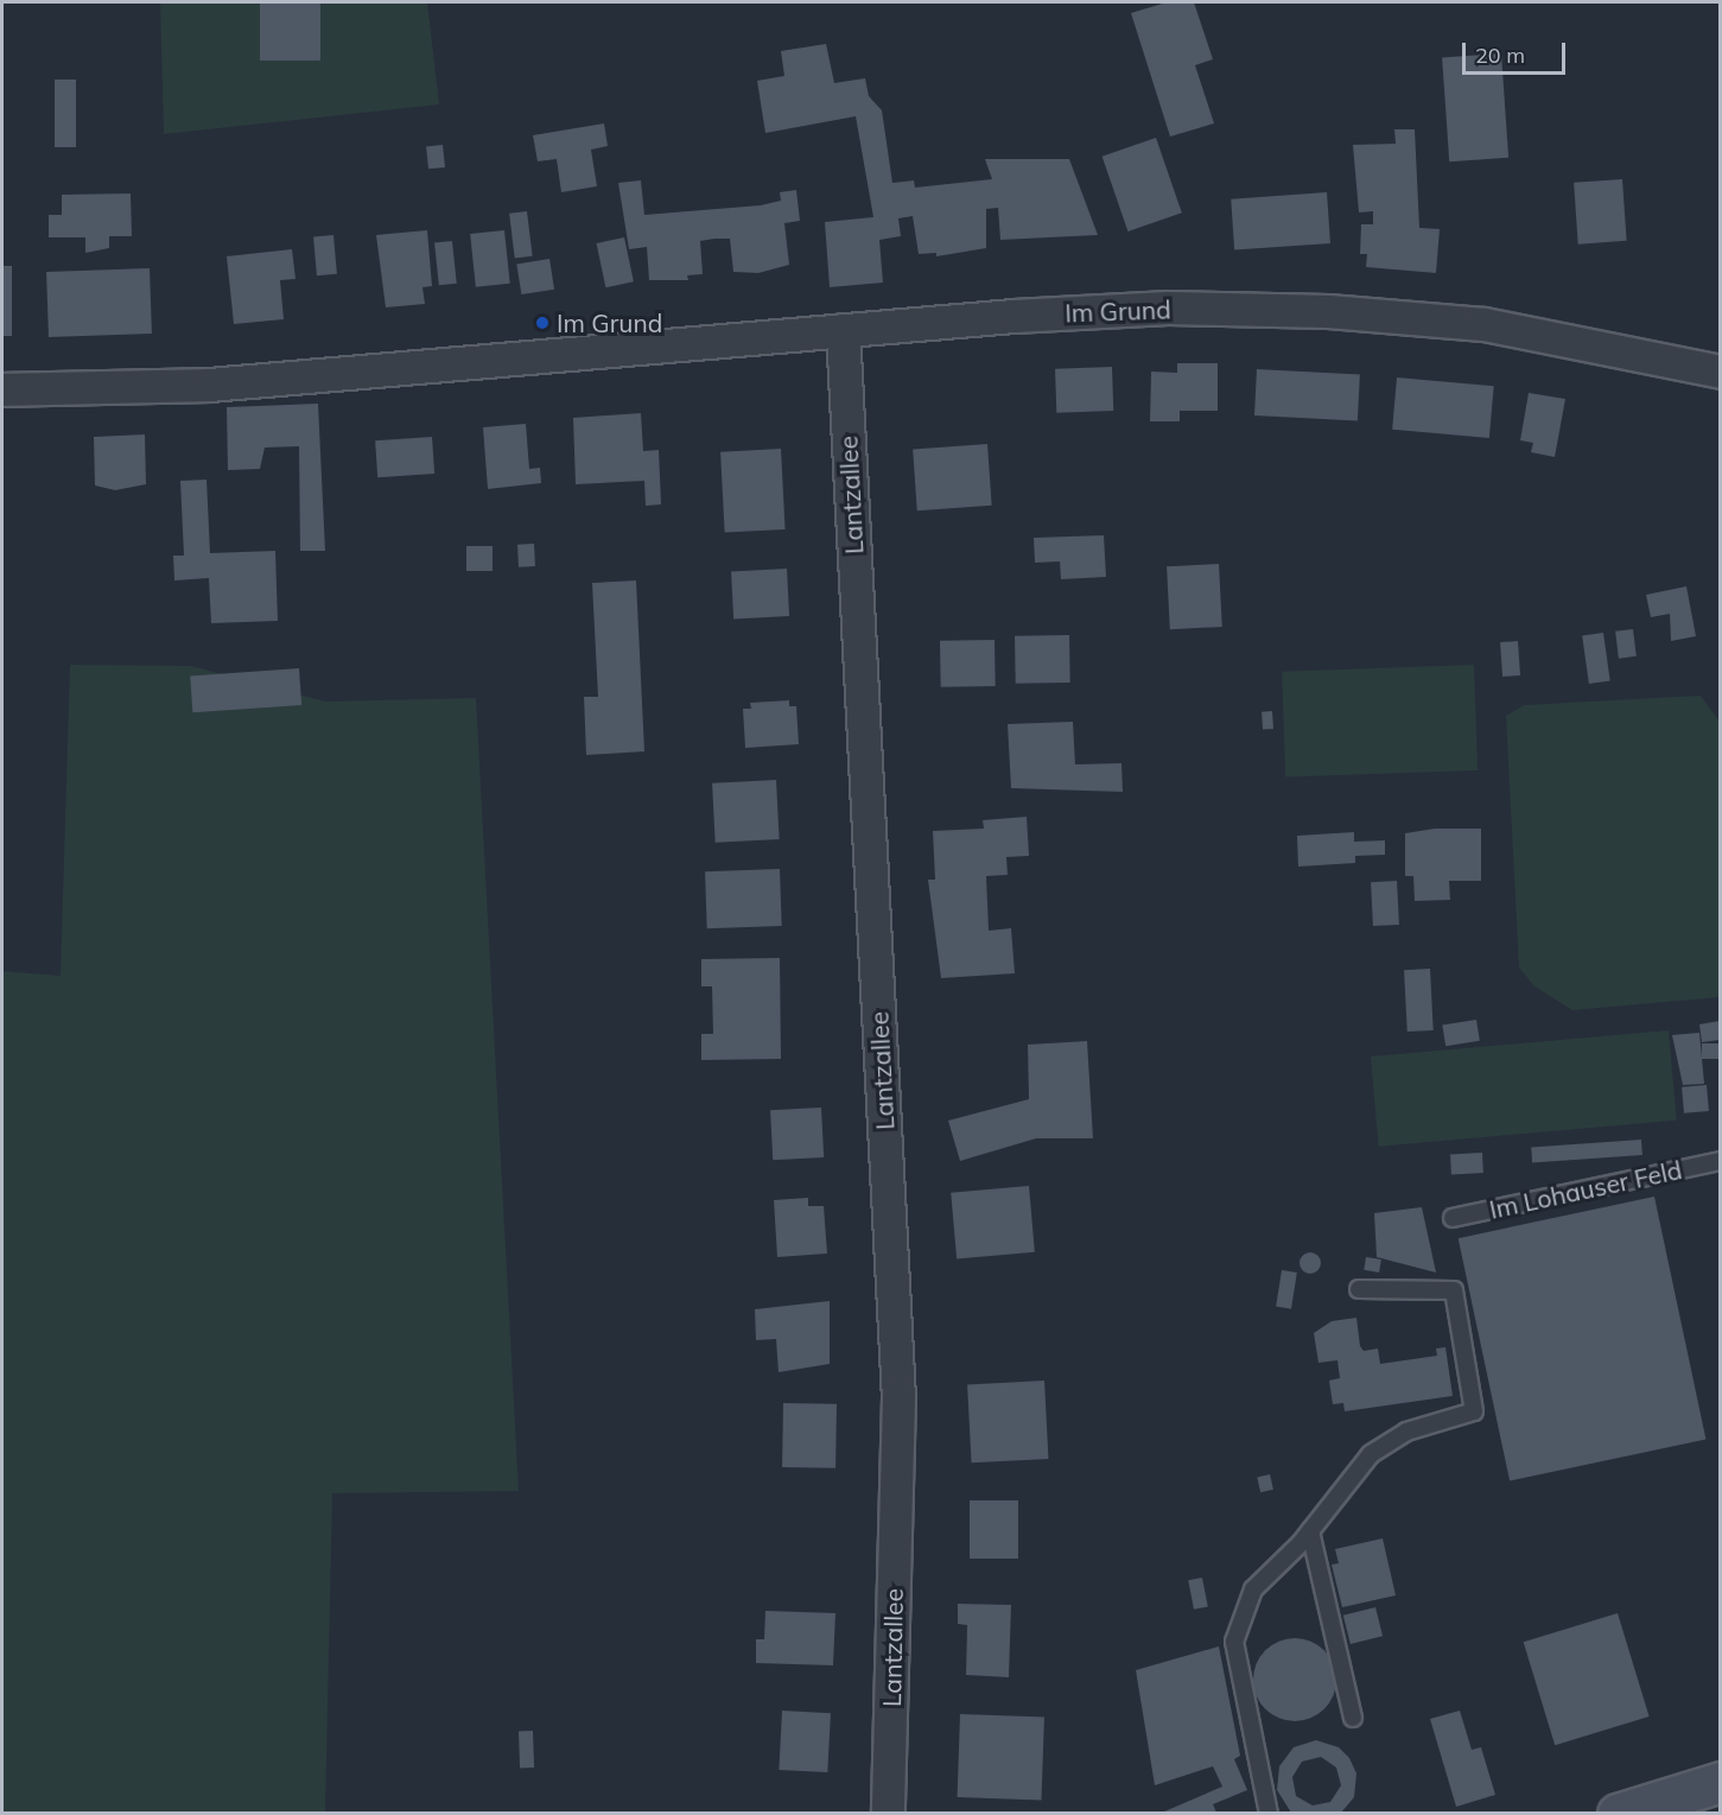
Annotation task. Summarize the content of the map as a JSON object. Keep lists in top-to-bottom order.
{
  "streets": {
    "street": ["Im Grund", "Lantzallee"],
    "lane": ["Im Lohauser Feld"]
  },
  "crossings": [
    ["Im Grund", "Lantzallee"]
  ],
  "places": ["Im Grund"],
  "scale_bar": "20 m"
}
